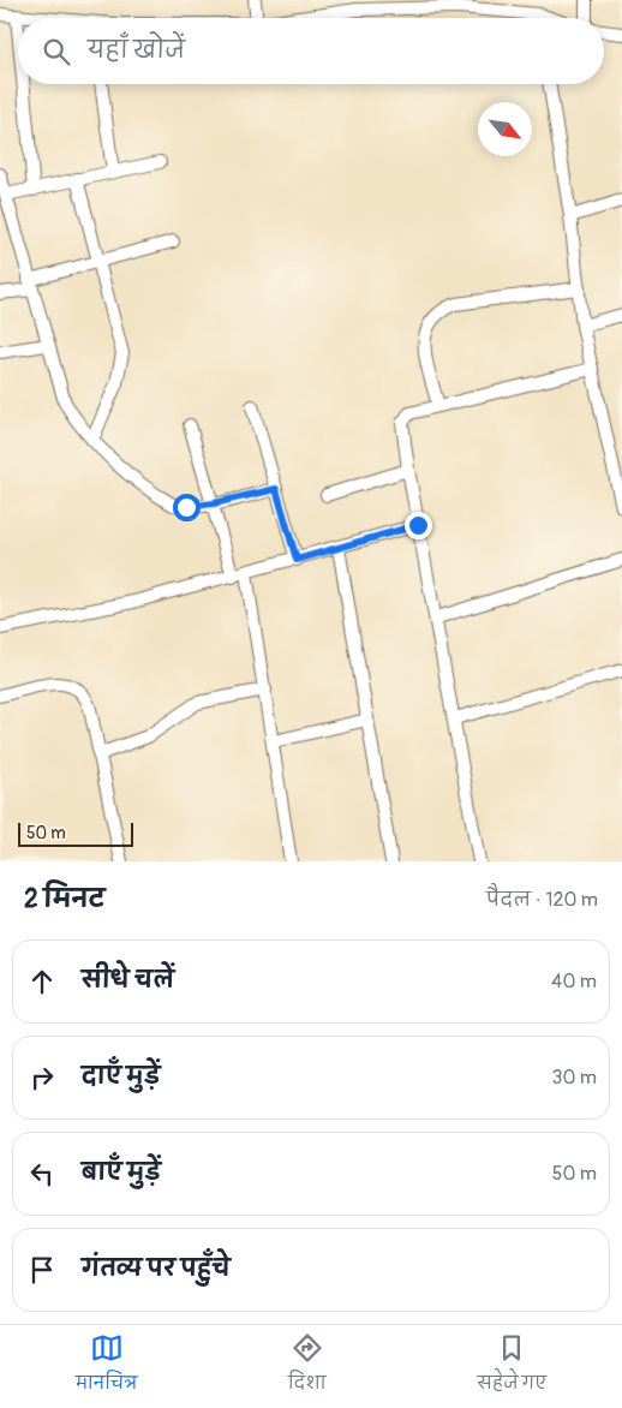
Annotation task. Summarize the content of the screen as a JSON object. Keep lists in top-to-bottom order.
{
  "scale_bar": "50 m",
  "north": "bottom right",
  "page": {
    "search": "यहाँ खोजें",
    "scale": "50 m",
    "heading": ["2 मिनट", "पैदल · 120 m"],
    "list": [
      ["सीधे चलें", "40 m"],
      ["दाएँ मुड़ें", "30 m"],
      ["बाएँ मुड़ें", "50 m"],
      "गंतव्य पर पहुँचे"
    ],
    "nav": ["मानचित्र", "दिशा", "सहेजे गए"]
  }
}
